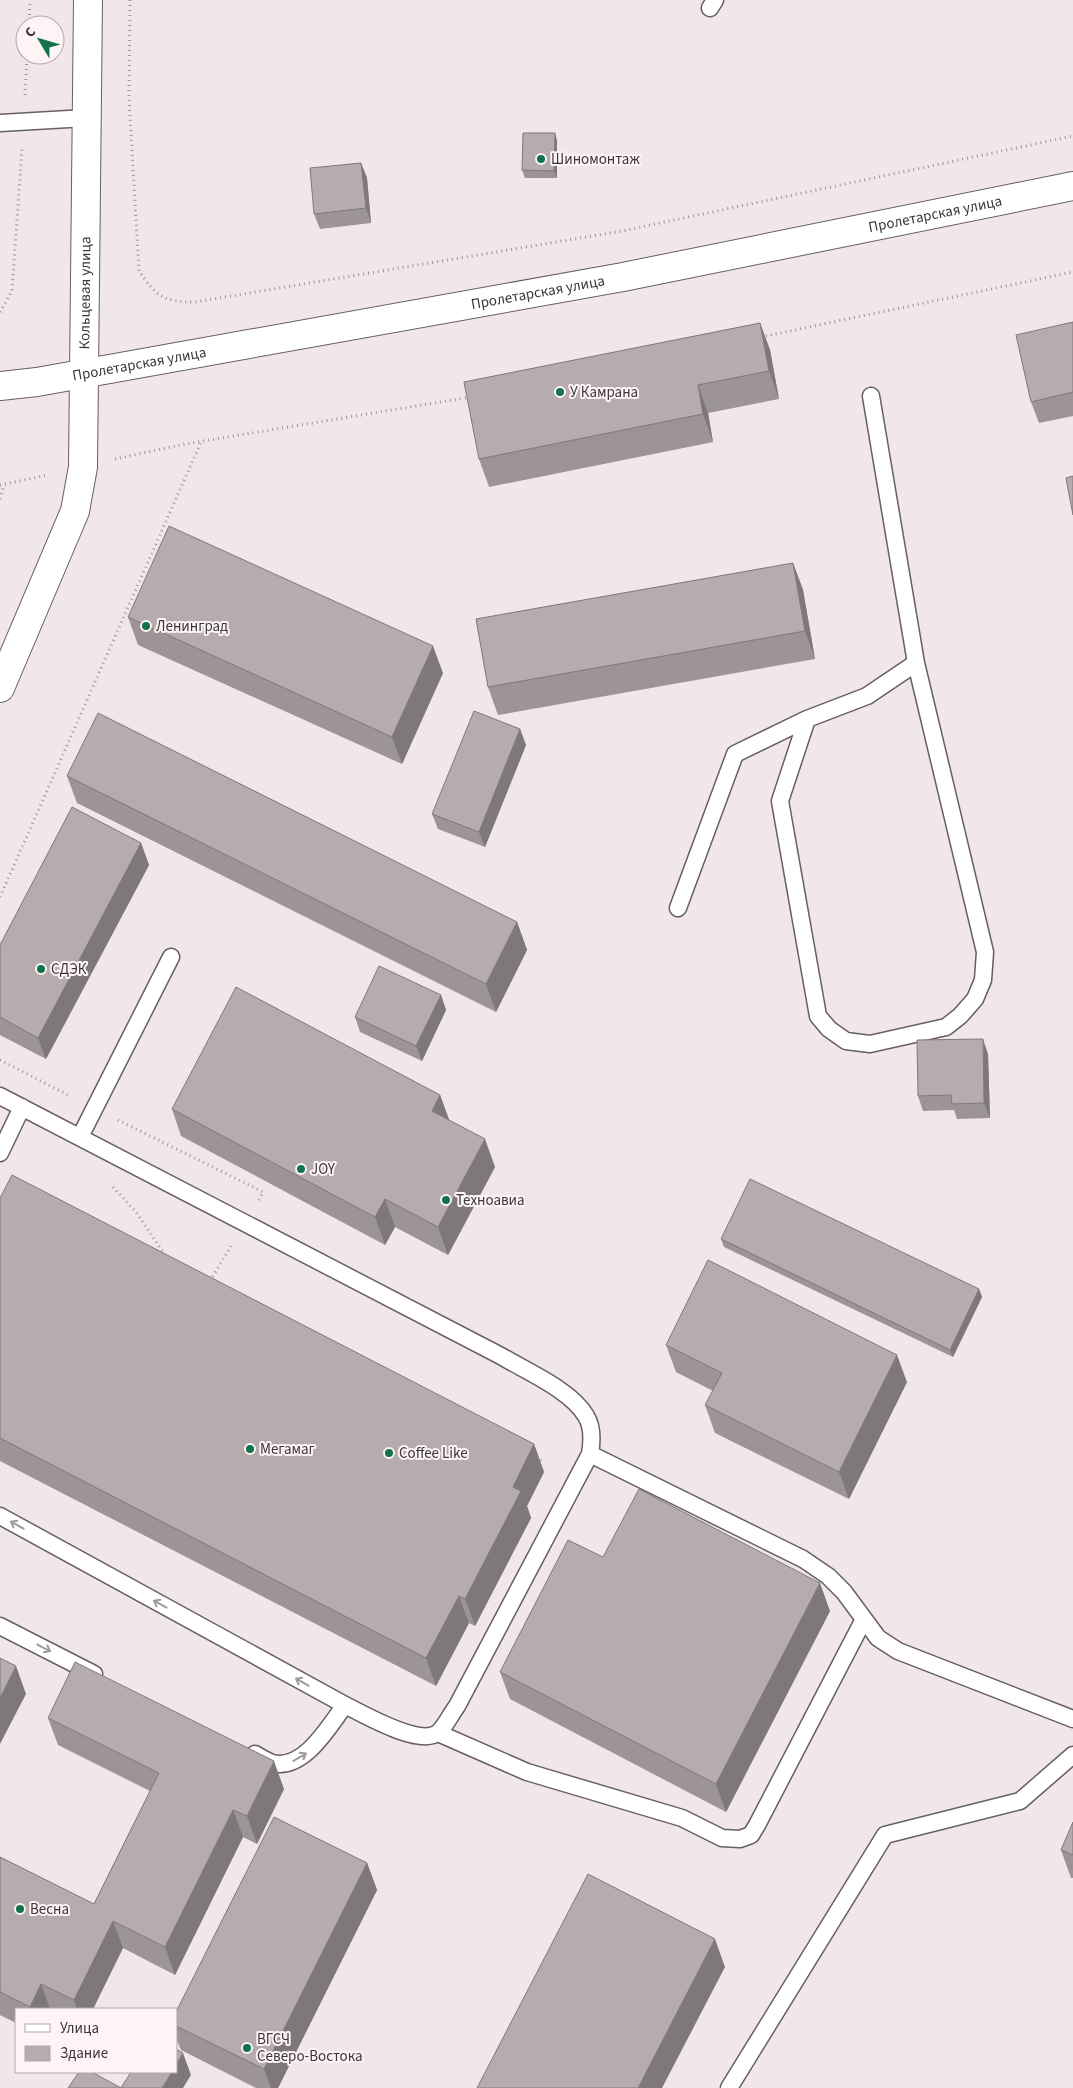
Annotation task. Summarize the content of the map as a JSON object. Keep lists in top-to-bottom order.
{
  "streets": {
    "main road": ["Пролетарская улица", "Кольцевая улица"]
  },
  "crossings": [
    ["Пролетарская улица", "Кольцевая улица"]
  ],
  "places": [
    "Шиномонтаж",
    "У Камрана",
    "Ленинград",
    "СДЭК",
    "JOY",
    "Техноавиа",
    "Мегамаг",
    "Coffee Like",
    "Весна",
    "ВГСЧ Северо-Востока"
  ],
  "legend": ["Улица", "Здание"],
  "north": "top left"
}
